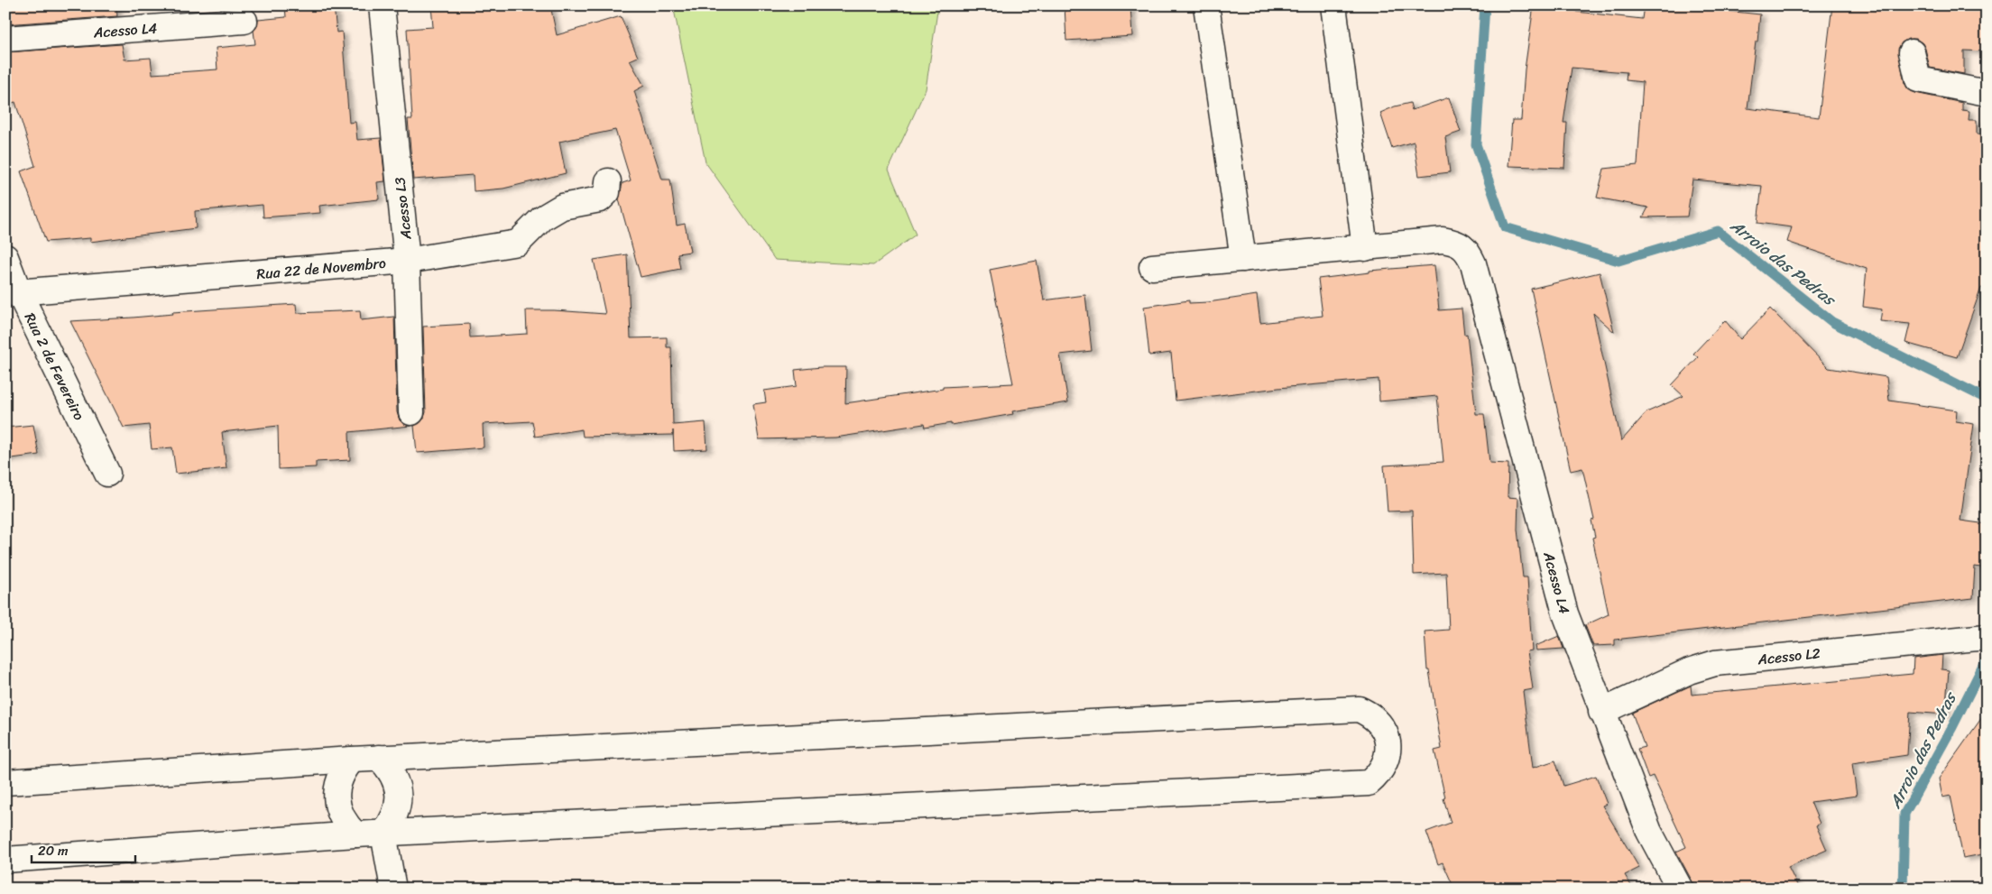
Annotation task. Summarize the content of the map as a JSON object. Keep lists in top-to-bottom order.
{
  "streets": {
    "street": [
      "Acesso L4",
      "Acesso L3",
      "Rua 22 de Novembro",
      "Rua 2 de Fevereiro",
      "Acesso L2"
    ]
  },
  "crossings": [
    ["Acesso L4", "Acesso L2"],
    ["Acesso L3", "Rua 22 de Novembro"],
    ["Rua 22 de Novembro", "Rua 2 de Fevereiro"]
  ],
  "water": ["Arroio das Pedras"],
  "scale_bar": "20 m"
}
